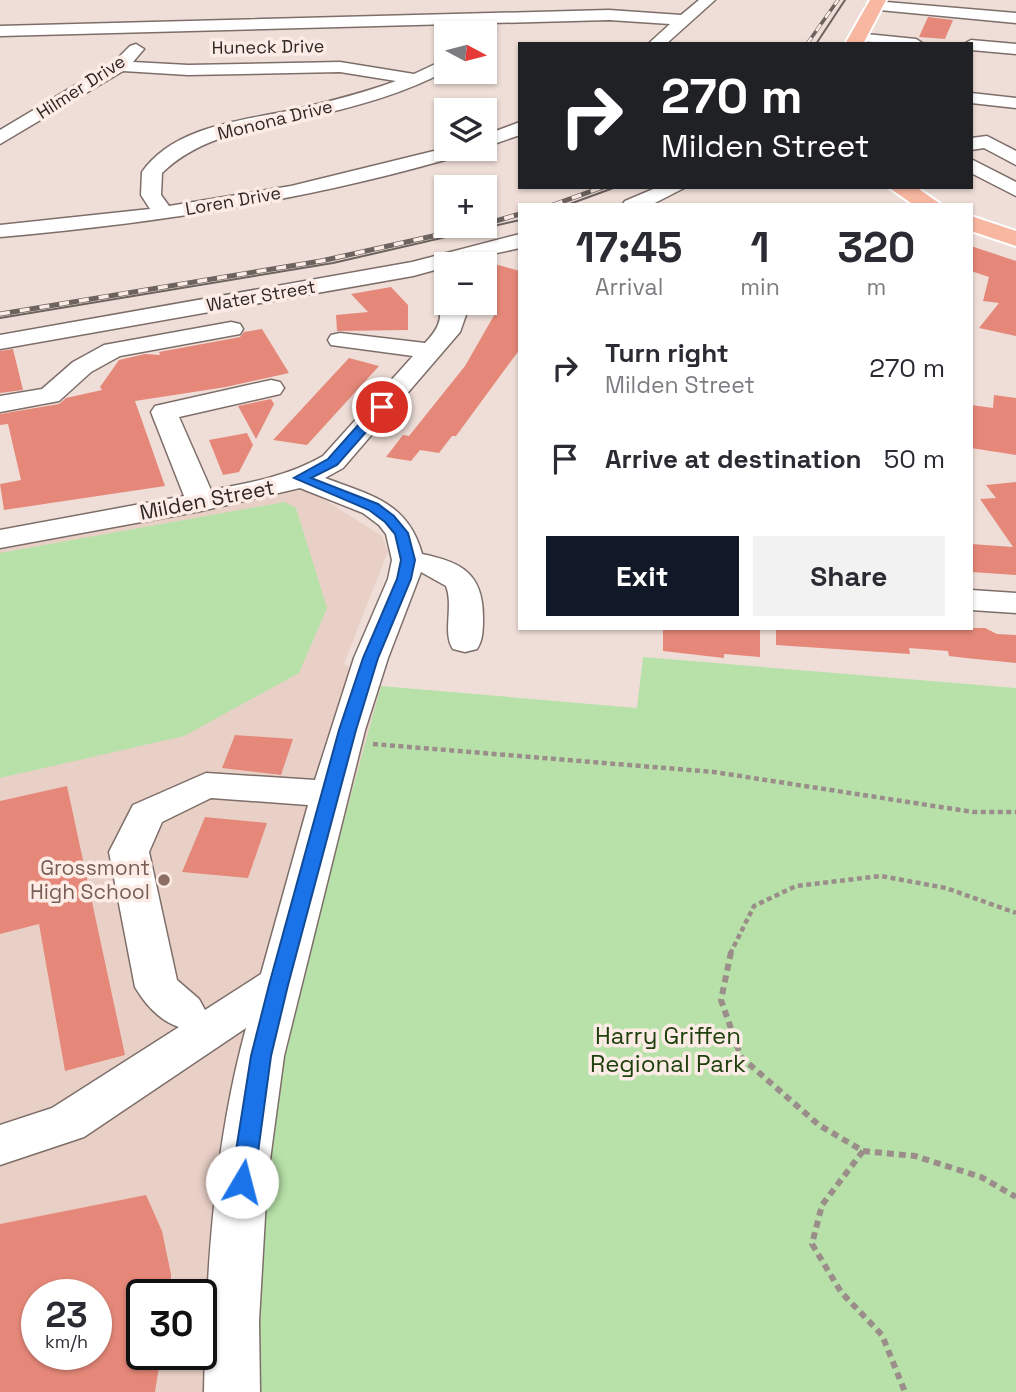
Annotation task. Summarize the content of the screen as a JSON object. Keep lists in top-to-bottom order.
{
  "streets": {
    "street": [
      "Huneck Drive",
      "Hilmer Drive",
      "Monona Drive",
      "Loren Drive",
      "Water Street",
      "Milden Street"
    ]
  },
  "crossings": [
    ["Huneck Drive", "Hilmer Drive"],
    ["Huneck Drive", "Monona Drive"],
    ["Monona Drive", "Loren Drive"]
  ],
  "parks": ["Harry Griffen Regional Park"],
  "places": ["Grossmont High School"],
  "north": "right",
  "page": {
    "map_buttons": ["+", "−"],
    "turn": ["270 m", "Milden Street"],
    "eta": [
      "17:45",
      "Arrival",
      "1",
      "min",
      "320",
      "m"
    ],
    "list": [
      {
        "name": "Turn right",
        "note": "Milden Street",
        "value": "270 m"
      },
      {
        "name": "Arrive at destination",
        "value": "50 m"
      }
    ],
    "buttons": ["Exit", "Share"],
    "speed": "23 km/h",
    "limit": "30"
  }
}
